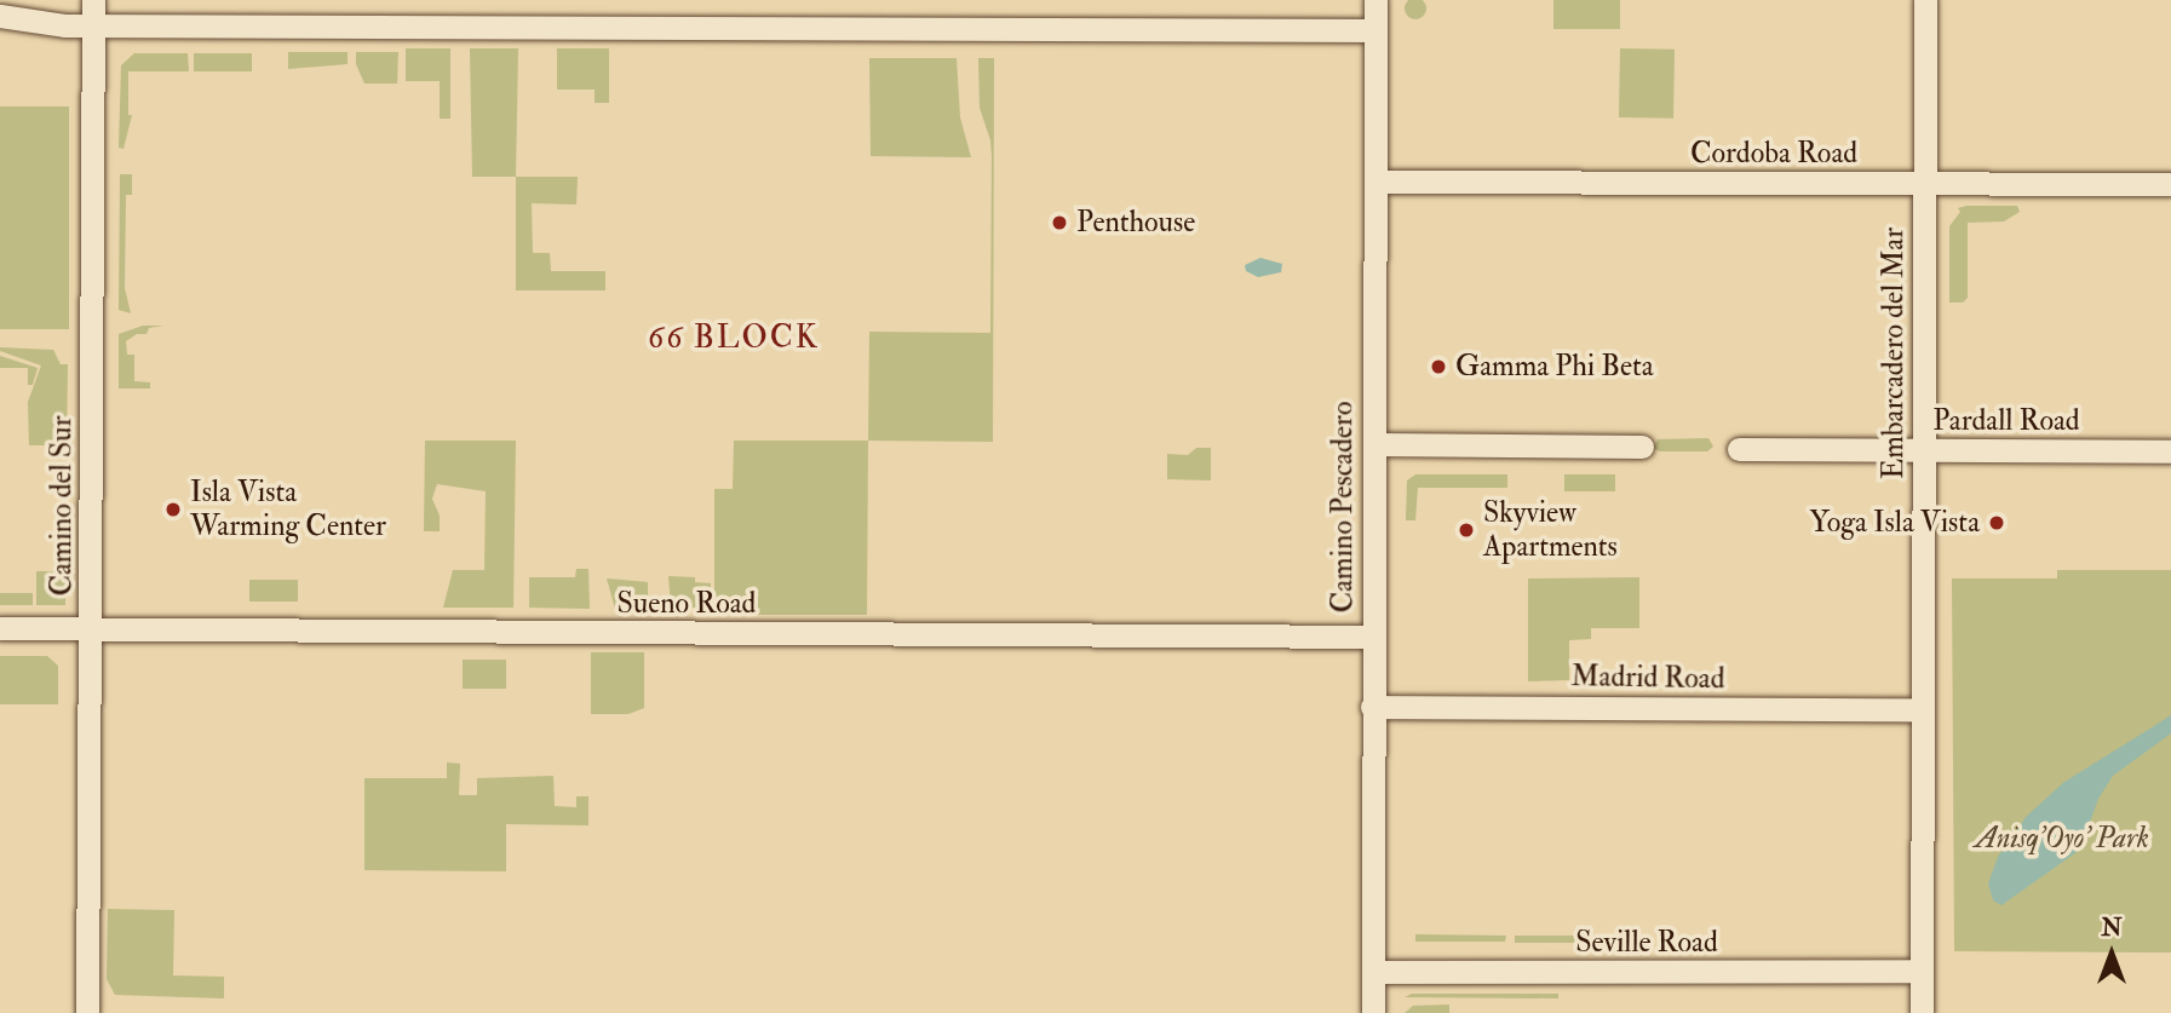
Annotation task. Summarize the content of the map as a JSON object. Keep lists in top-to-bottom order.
{
  "streets": {
    "street": [
      "Cordoba Road",
      "Embarcadero del Mar",
      "Pardall Road",
      "Camino del Sur",
      "Camino Pescadero",
      "Sueno Road",
      "Madrid Road",
      "Seville Road"
    ]
  },
  "crossings": [
    ["Cordoba Road", "Embarcadero del Mar"],
    ["Cordoba Road", "Camino Pescadero"],
    ["Embarcadero del Mar", "Pardall Road"],
    ["Embarcadero del Mar", "Madrid Road"],
    ["Embarcadero del Mar", "Seville Road"],
    ["Camino del Sur", "Sueno Road"],
    ["Camino Pescadero", "Sueno Road"],
    ["Camino Pescadero", "Madrid Road"],
    ["Camino Pescadero", "Seville Road"]
  ],
  "districts": ["66 BLOCK"],
  "parks": ["Anisq'Oyo' Park"],
  "places": [
    "Penthouse",
    "Gamma Phi Beta",
    "Isla Vista Warming Center",
    "Yoga Isla Vista",
    "Skyview Apartments"
  ],
  "north": "top"
}
